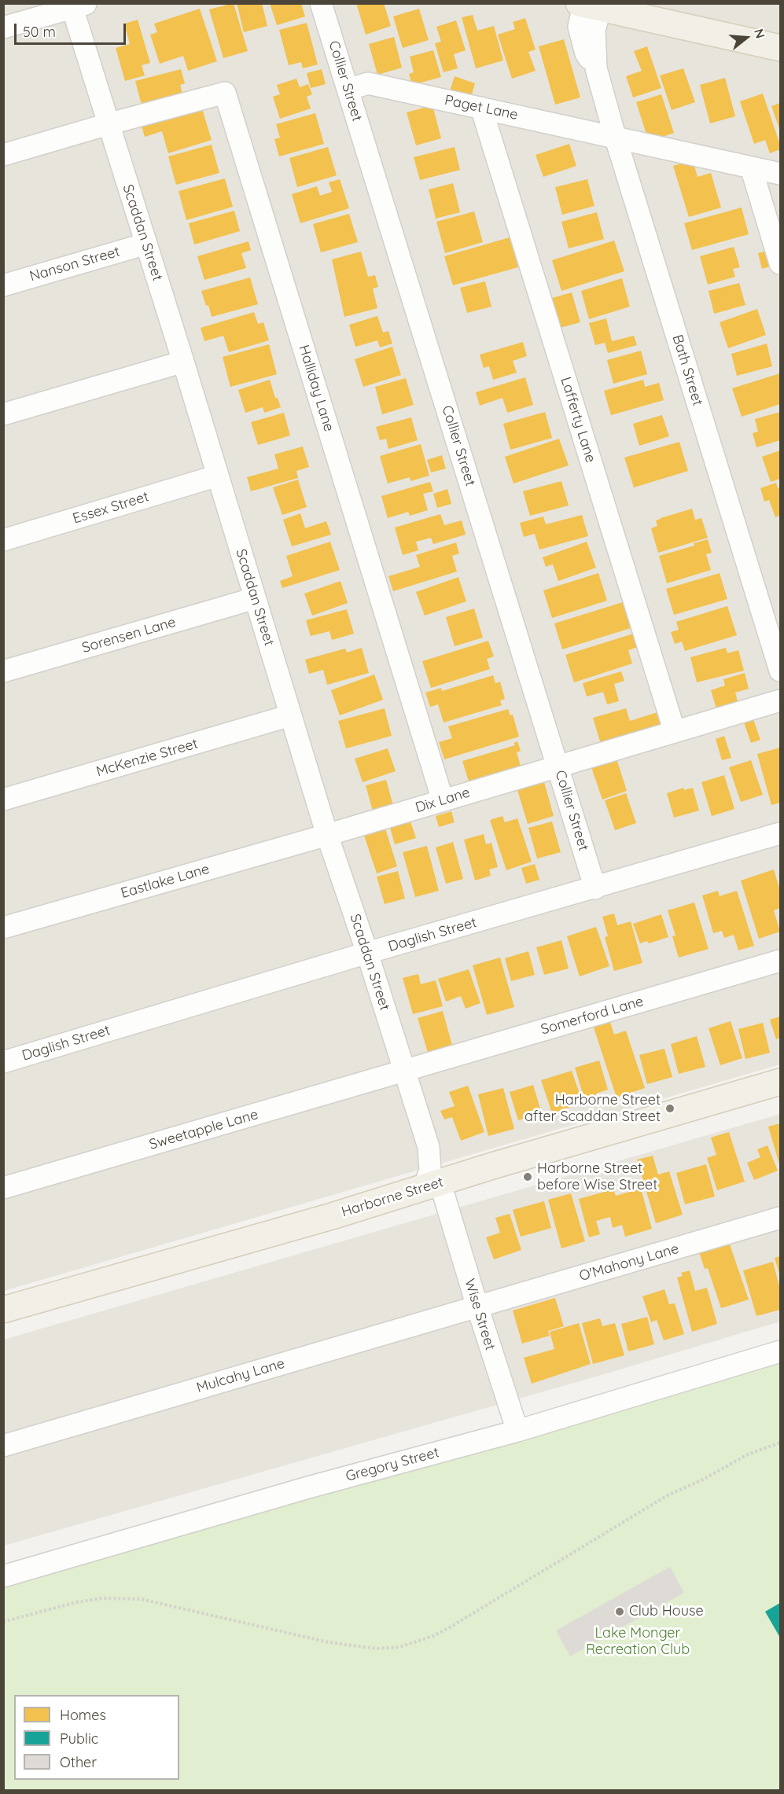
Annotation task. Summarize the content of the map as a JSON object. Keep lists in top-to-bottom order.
{
  "streets": {
    "main road": ["Harborne Street"],
    "street": [
      "Collier Street",
      "Paget Lane",
      "Scaddan Street",
      "Nanson Street",
      "Bath Street",
      "Halliday Lane",
      "Lafferty Lane",
      "Essex Street",
      "Sorensen Lane",
      "McKenzie Street",
      "Dix Lane",
      "Eastlake Lane",
      "Daglish Street",
      "Somerford Lane",
      "Sweetapple Lane",
      "O'Mahony Lane",
      "Wise Street",
      "Mulcahy Lane",
      "Gregory Street"
    ]
  },
  "crossings": [
    ["Collier Street", "Paget Lane"],
    ["Collier Street", "Dix Lane"],
    ["Collier Street", "Daglish Street"],
    ["Paget Lane", "Bath Street"],
    ["Paget Lane", "Lafferty Lane"],
    ["Scaddan Street", "Nanson Street"],
    ["Scaddan Street", "Halliday Lane"],
    ["Scaddan Street", "Essex Street"],
    ["Scaddan Street", "Sorensen Lane"],
    ["Scaddan Street", "McKenzie Street"],
    ["Scaddan Street", "Dix Lane"],
    ["Scaddan Street", "Eastlake Lane"],
    ["Scaddan Street", "Daglish Street"],
    ["Scaddan Street", "Somerford Lane"],
    ["Scaddan Street", "Sweetapple Lane"],
    ["Scaddan Street", "Harborne Street"],
    ["Scaddan Street", "Wise Street"],
    ["Halliday Lane", "Dix Lane"],
    ["Lafferty Lane", "Dix Lane"],
    ["Dix Lane", "Eastlake Lane"],
    ["Somerford Lane", "Sweetapple Lane"],
    ["Harborne Street", "Wise Street"],
    ["O'Mahony Lane", "Wise Street"],
    ["O'Mahony Lane", "Mulcahy Lane"],
    ["Wise Street", "Mulcahy Lane"],
    ["Wise Street", "Gregory Street"]
  ],
  "parks": ["Lake Monger Recreation Club"],
  "places": ["Harborne Street after Scaddan Street", "Harborne Street before Wise Street", "Club House"],
  "legend": ["Homes", "Public", "Other"],
  "scale_bar": "50 m",
  "north": "right"
}
